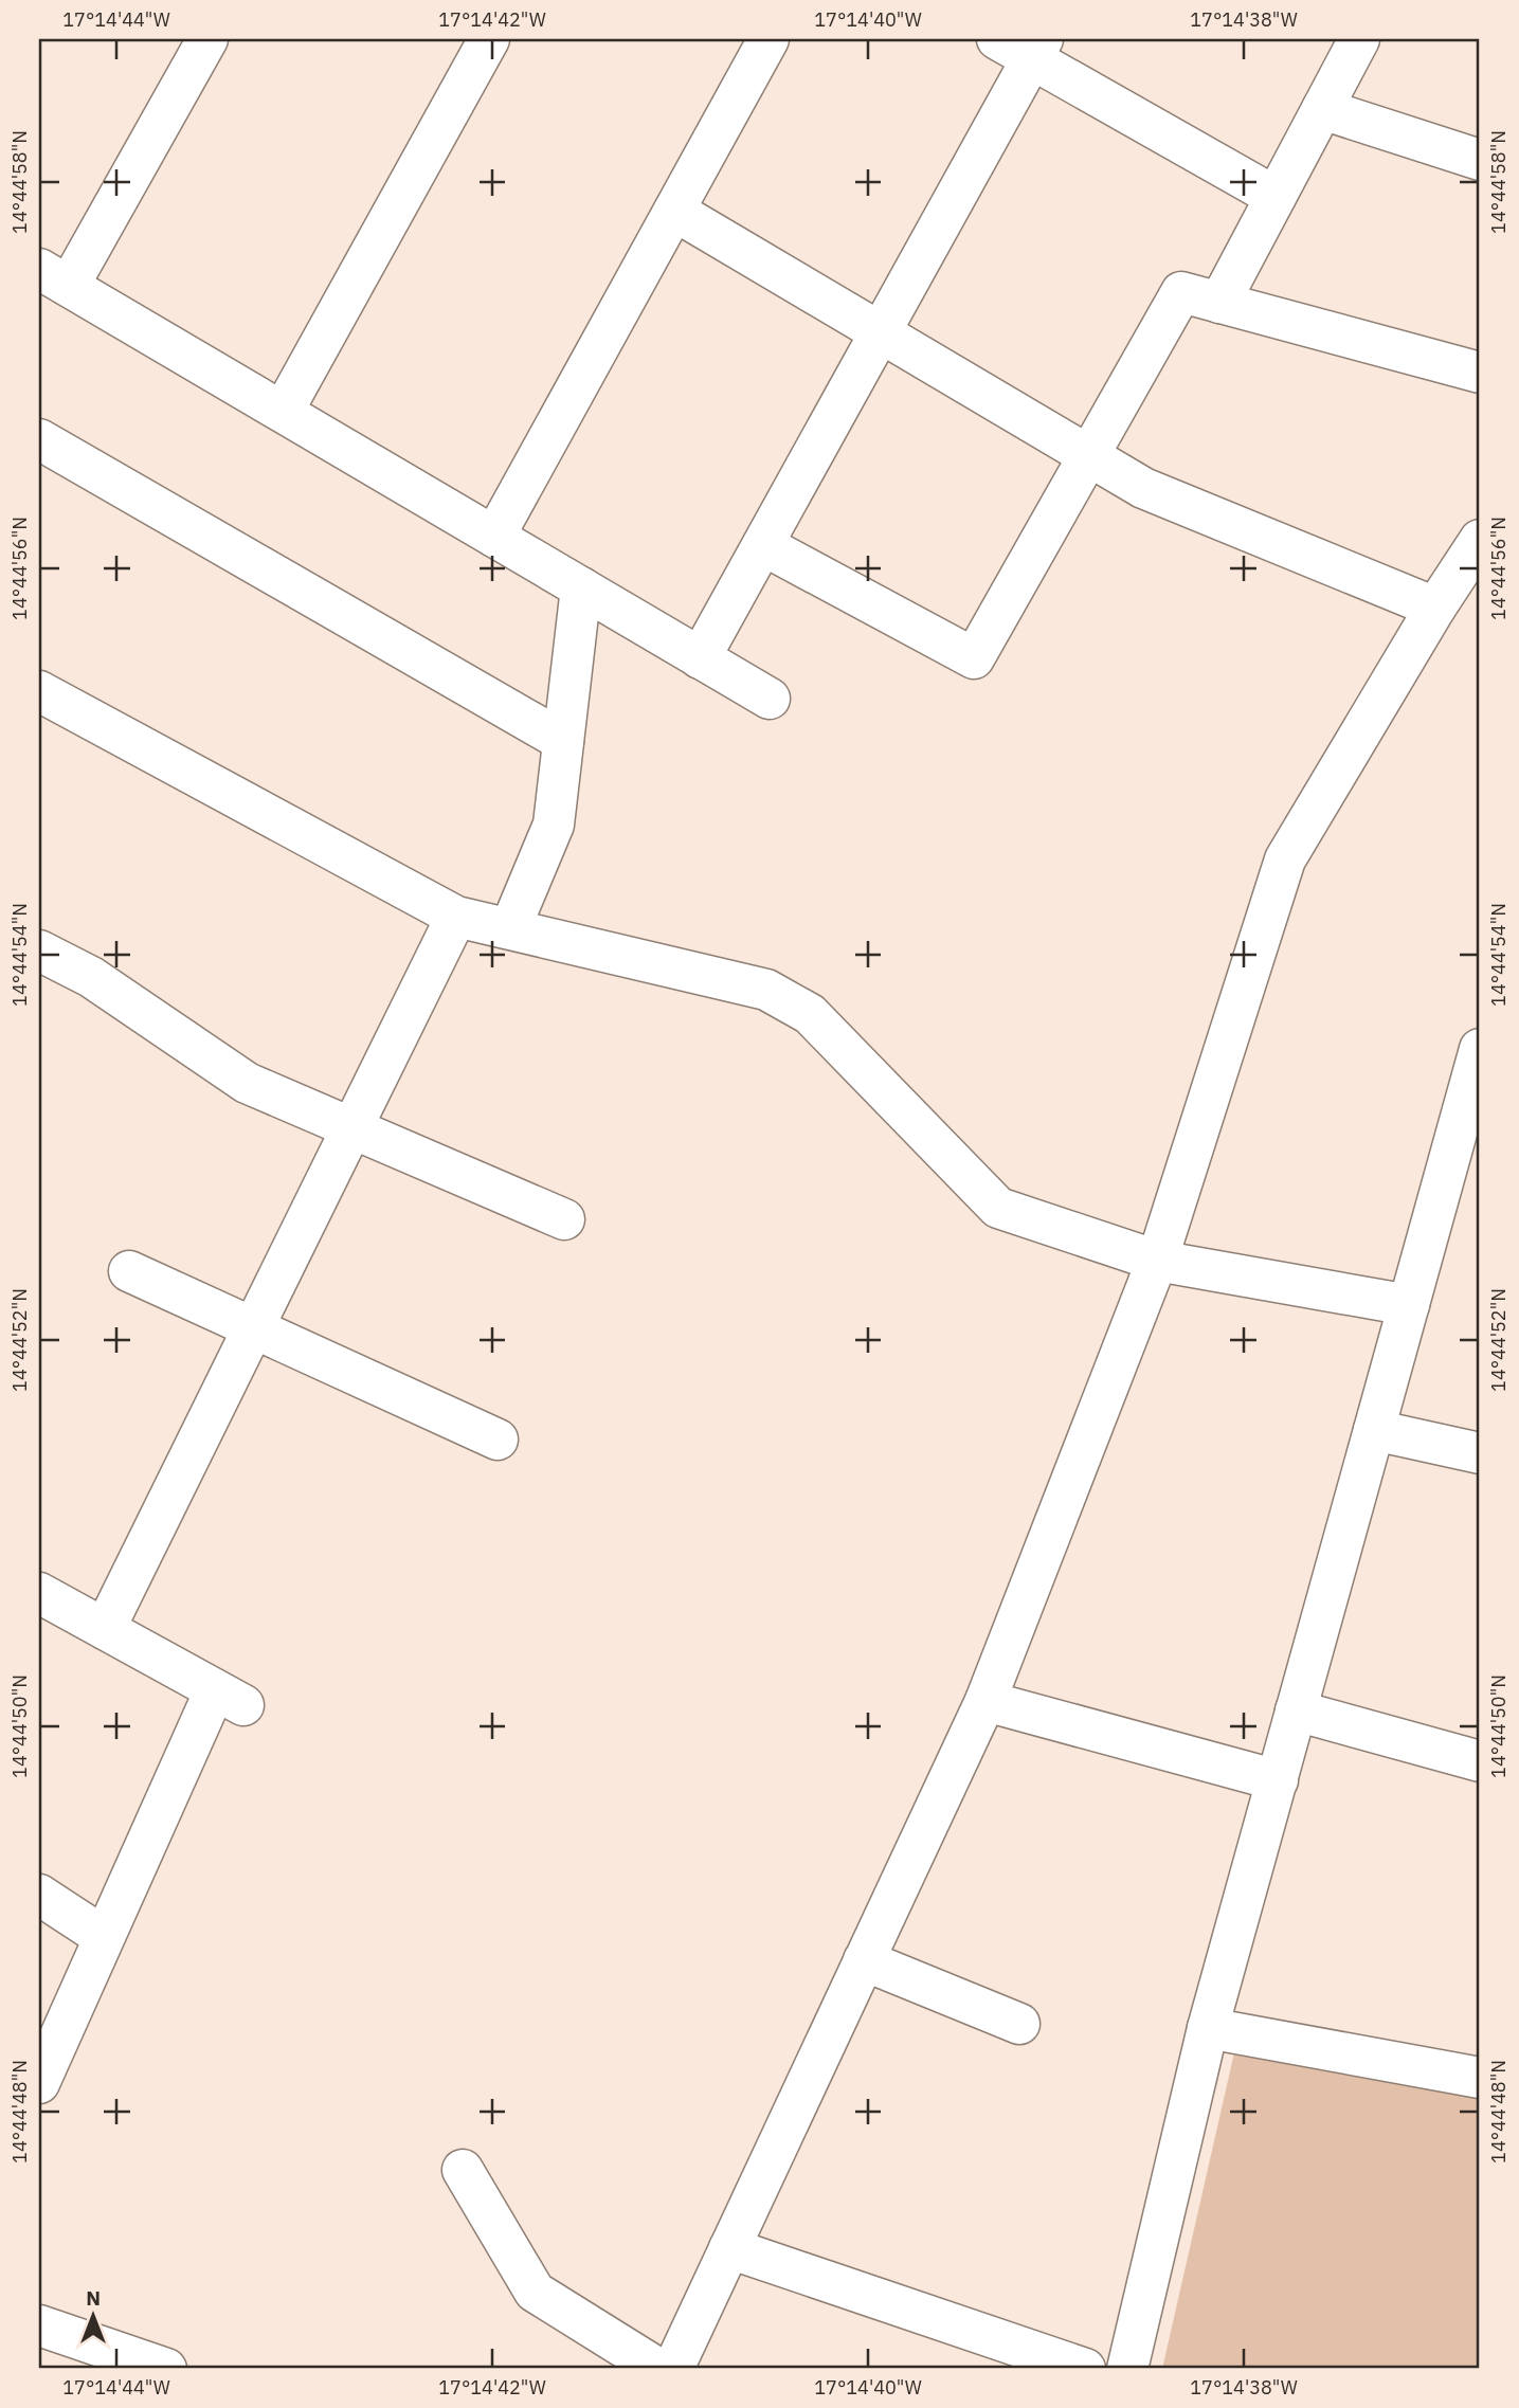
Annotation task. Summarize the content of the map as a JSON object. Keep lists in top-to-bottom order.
{
  "north": "top",
  "coordinates": [
    "17°14'44\"W",
    "17°14'42\"W",
    "17°14'40\"W",
    "17°14'38\"W",
    "14°44'58\"N",
    "14°44'56\"N",
    "14°44'54\"N",
    "14°44'52\"N",
    "14°44'50\"N",
    "14°44'48\"N"
  ]
}
